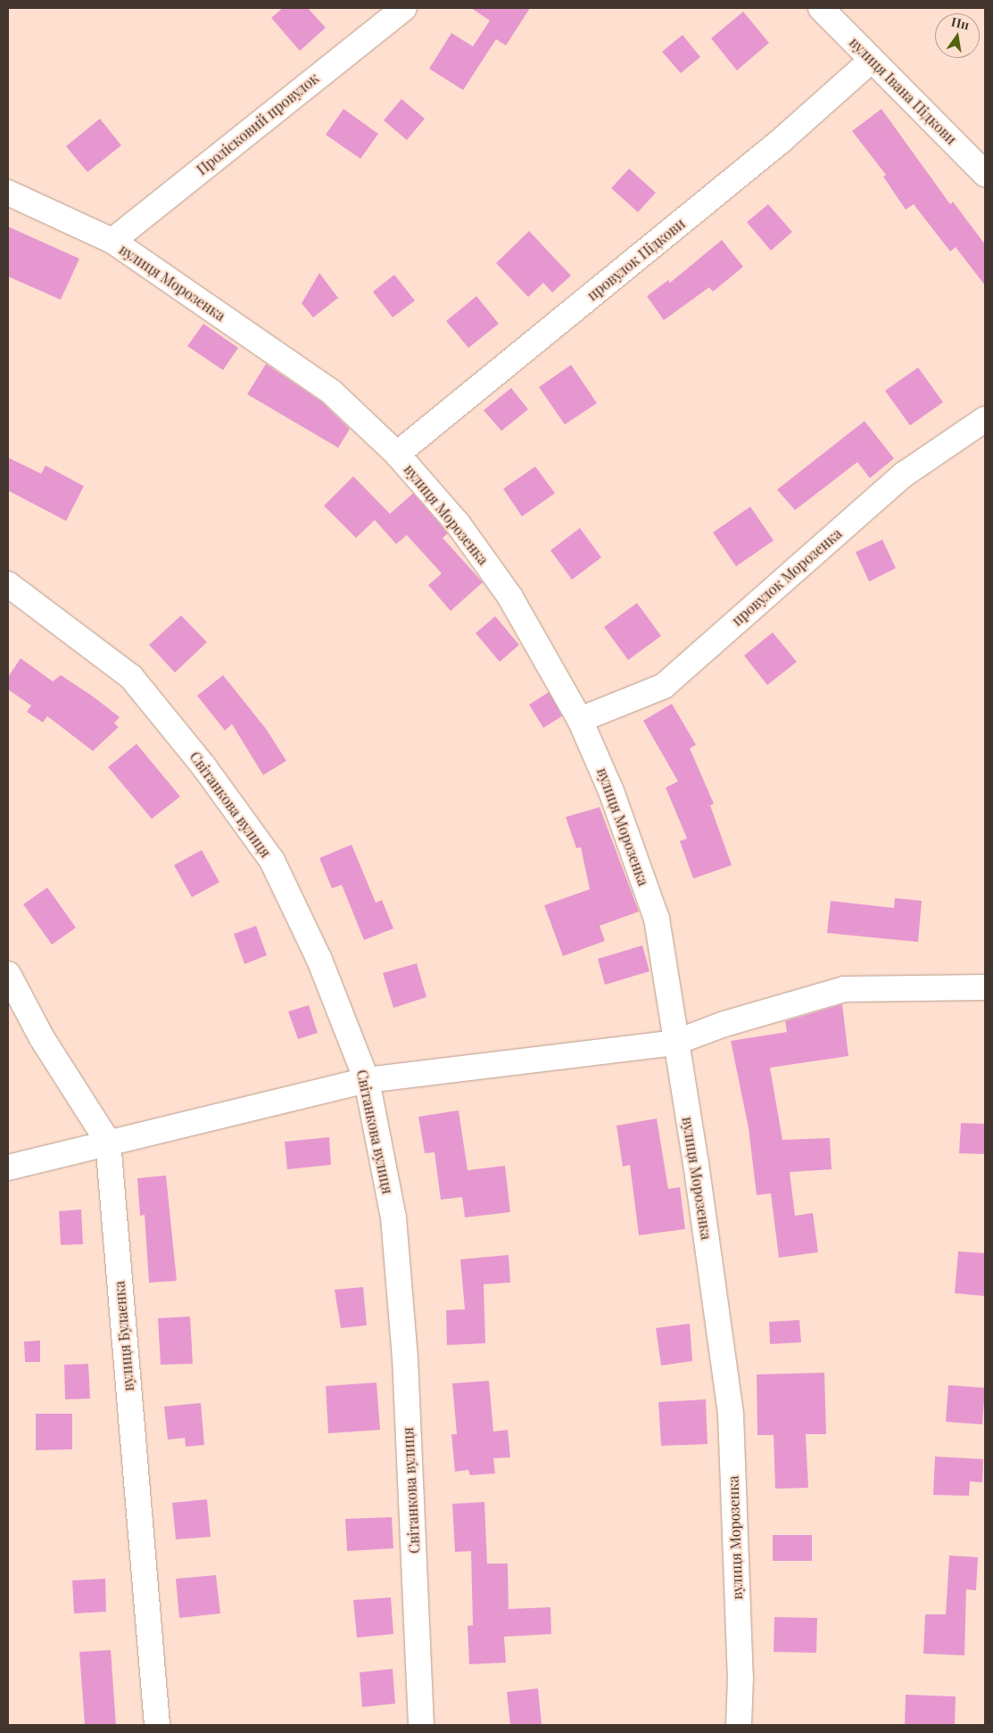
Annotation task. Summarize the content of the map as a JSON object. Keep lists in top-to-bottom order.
{
  "streets": {
    "street": [
      "вулиця Івана Підкови",
      "Пролісковий провулок",
      "провулок Підкови",
      "вулиця Морозенка",
      "провулок Морозенка",
      "Світанкова вулиця",
      "вулиця Булаєнка"
    ]
  },
  "crossings": [
    ["вулиця Івана Підкови", "провулок Підкови"],
    ["Пролісковий провулок", "вулиця Морозенка"],
    ["провулок Підкови", "вулиця Морозенка"],
    ["вулиця Морозенка", "провулок Морозенка"]
  ],
  "north": "top"
}
